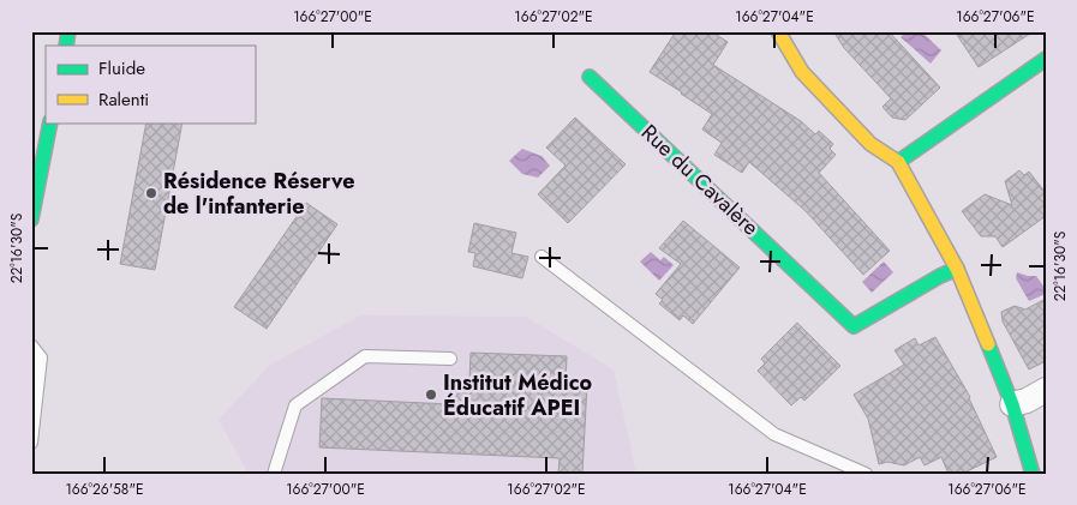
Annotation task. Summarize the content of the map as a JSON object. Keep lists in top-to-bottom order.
{
  "streets": {
    "street": ["Rue du Cavalère"]
  },
  "places": ["Résidence Réserve de l'infanterie", "Institut Médico Éducatif APEI"],
  "legend": ["Fluide", "Ralenti"],
  "coordinates": [
    "166°27'00\"E",
    "166°27'02\"E",
    "166°27'04\"E",
    "166°27'06\"E",
    "22°16'30\"S",
    "166°26'58\"E"
  ]
}
